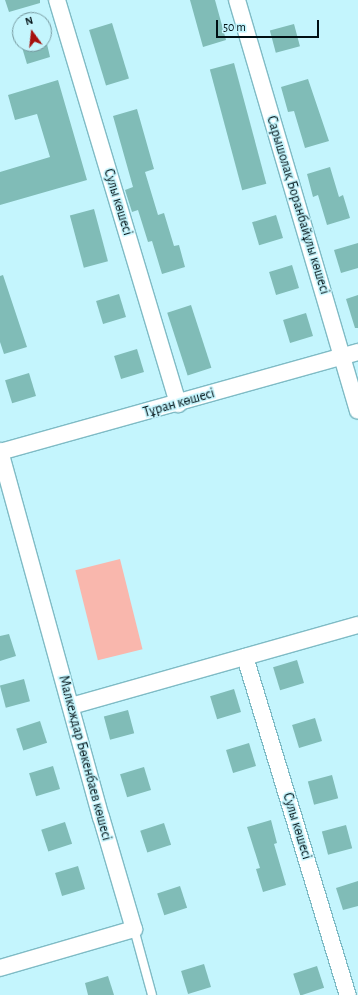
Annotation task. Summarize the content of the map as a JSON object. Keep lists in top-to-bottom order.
{
  "streets": {
    "street": [
      "Сулы көшесі",
      "Сарышолақ Боранбайұлы көшесі",
      "Тұран көшесі",
      "Малкеждар Бөкенбаев көшесі"
    ]
  },
  "crossings": [
    ["Сулы көшесі", "Тұран көшесі"],
    ["Сарышолақ Боранбайұлы көшесі", "Тұран көшесі"],
    ["Тұран көшесі", "Малкеждар Бөкенбаев көшесі"]
  ],
  "scale_bar": "50 m",
  "north": "top"
}
